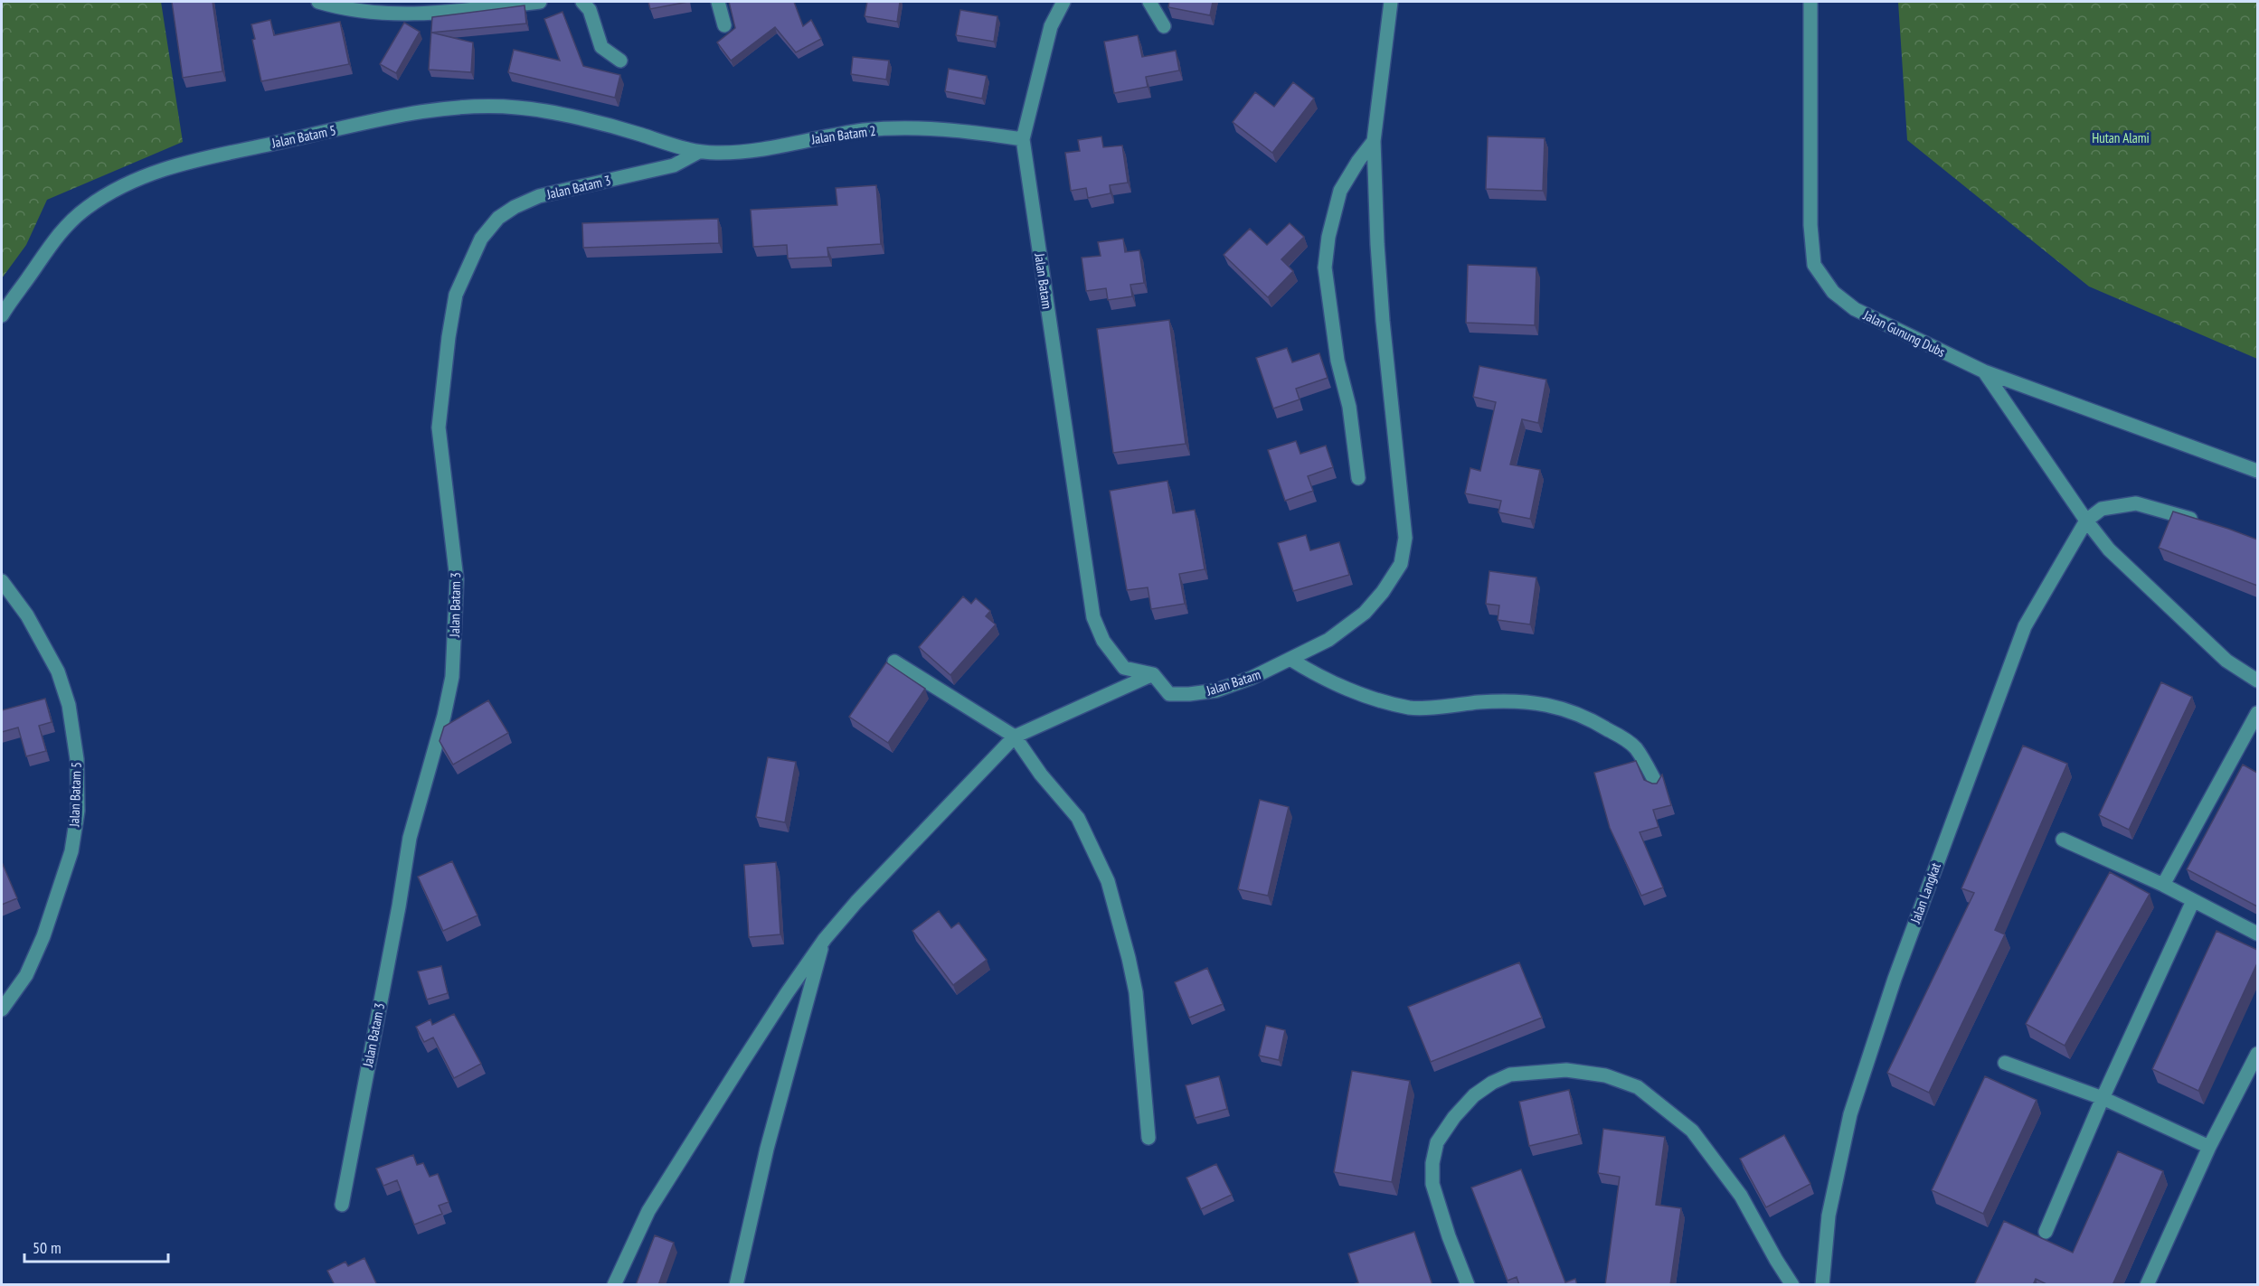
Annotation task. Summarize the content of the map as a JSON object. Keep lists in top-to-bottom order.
{
  "streets": {
    "street": [
      "Jalan Batam 2",
      "Jalan Batam 5",
      "Jalan Batam 3",
      "Jalan Batam",
      "Jalan Gunung Dubs",
      "Jalan Langkat"
    ]
  },
  "crossings": [
    ["Jalan Batam 2", "Jalan Batam 5"],
    ["Jalan Batam 2", "Jalan Batam 3"],
    ["Jalan Batam 2", "Jalan Batam"]
  ],
  "parks": ["Hutan Alami"],
  "scale_bar": "50 m"
}
